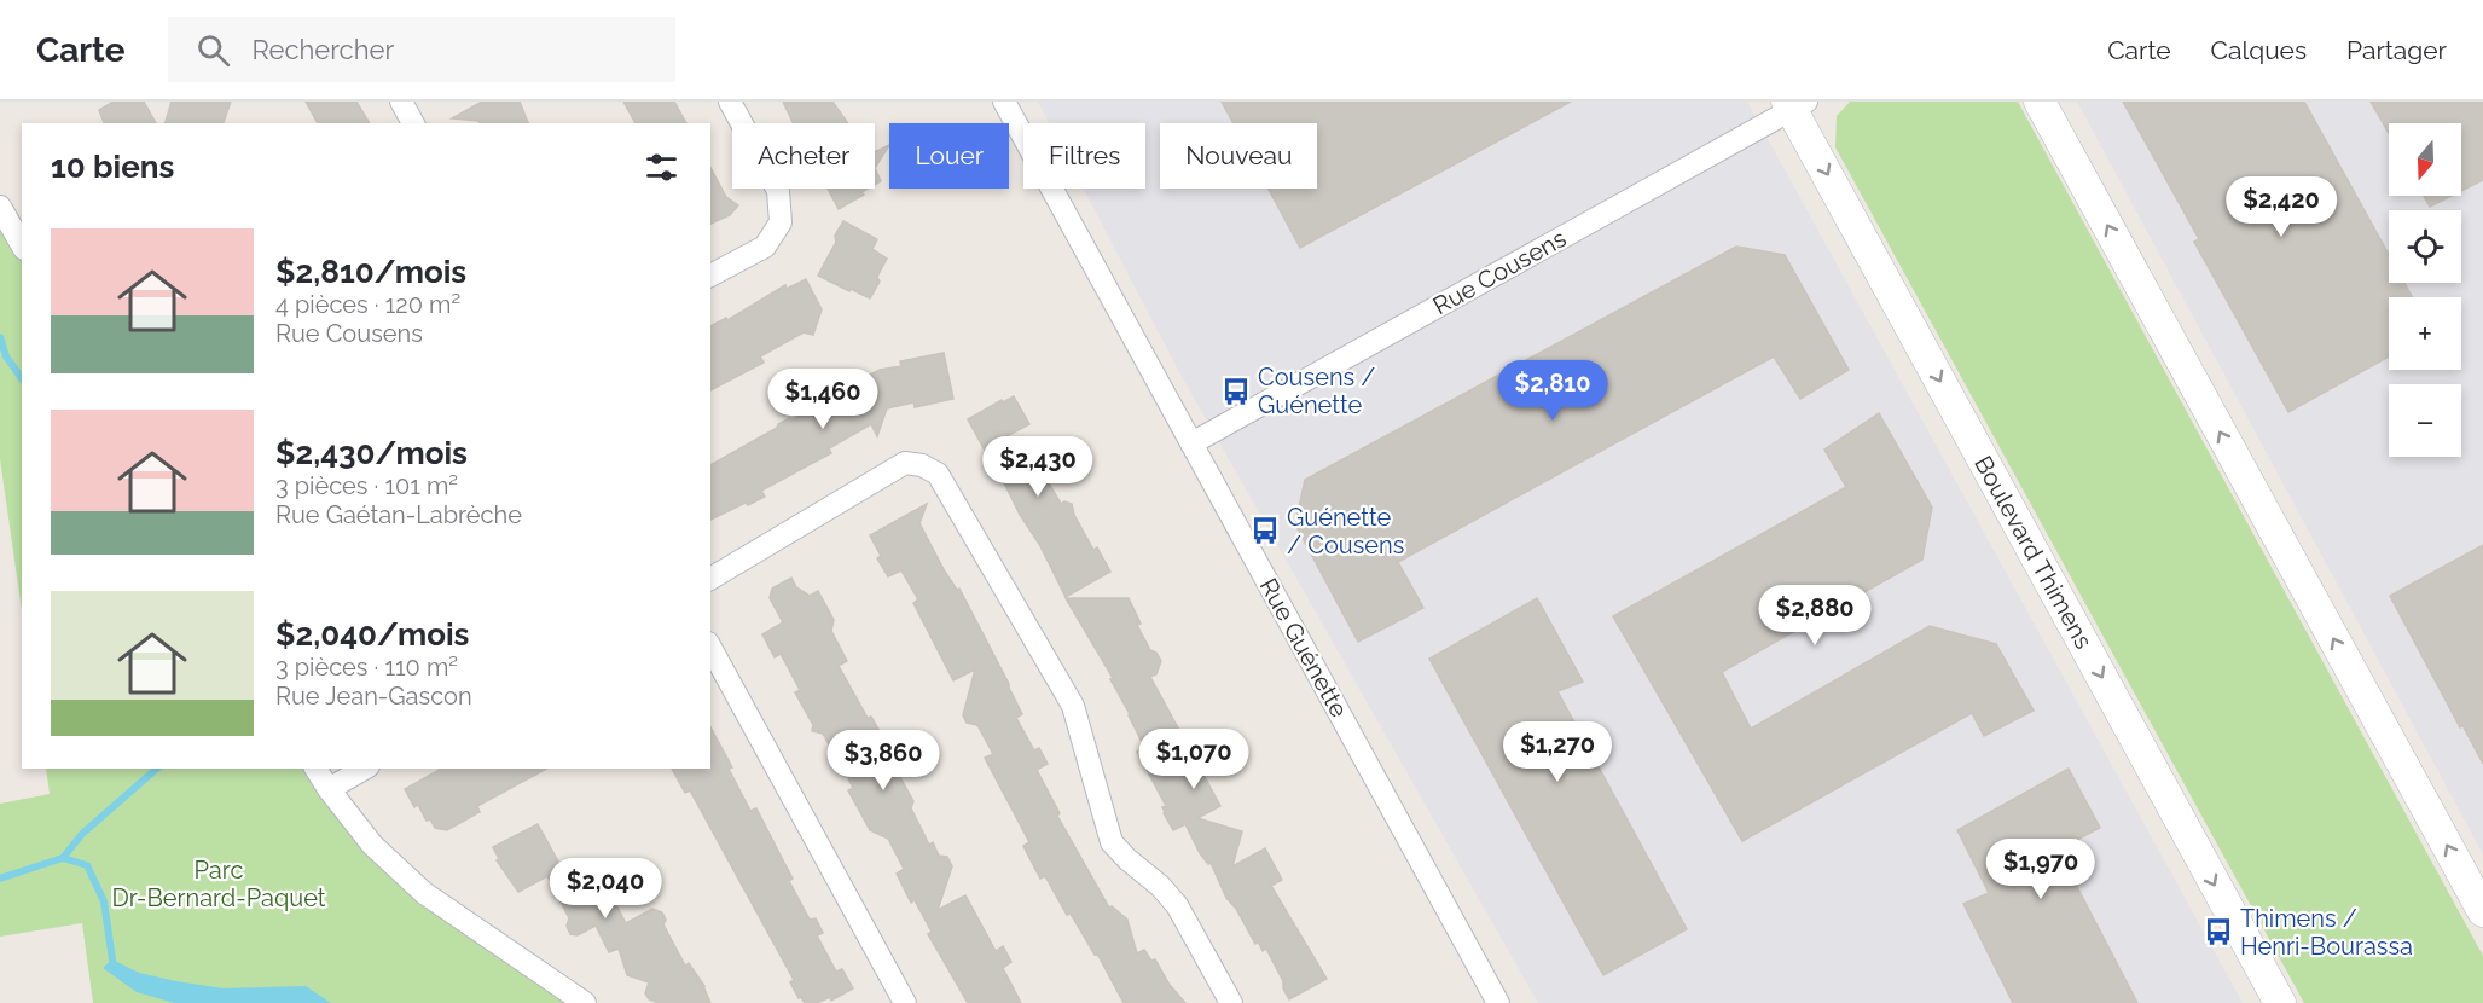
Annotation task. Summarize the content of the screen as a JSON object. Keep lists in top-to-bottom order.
{
  "streets": {
    "street": ["Rue Cousens", "Boulevard Thimens", "Rue Guénette"]
  },
  "crossings": [
    ["Rue Cousens", "Boulevard Thimens"],
    ["Rue Cousens", "Rue Guénette"]
  ],
  "parks": ["Parc Dr-Bernard-Paquet"],
  "places": {
    "bus stop": ["Cousens / Guénette", "Guénette / Cousens", "Thimens / Henri-Bourassa"]
  },
  "north": "bottom",
  "page": {
    "header": "Carte",
    "search": "Rechercher",
    "nav": ["Carte", "Calques", "Partager"],
    "map_buttons": ["+", "−"],
    "chip": [
      "Acheter",
      "Louer",
      "Filtres",
      "Nouveau"
    ],
    "heading": "10 biens",
    "price": [
      "$2,420",
      "$2,810",
      "$1,460",
      "$2,430",
      "$2,880",
      "$1,270",
      "$1,070",
      "$3,860",
      "$1,970",
      "$2,040"
    ],
    "list": [
      {
        "name": "$2,810/mois",
        "note": "4 pièces · 120 m² · Rue Cousens"
      },
      {
        "name": "$2,430/mois",
        "note": "3 pièces · 101 m² · Rue Gaétan-Labrèche"
      },
      {
        "name": "$2,040/mois",
        "note": "3 pièces · 110 m² · Rue Jean-Gascon"
      }
    ]
  }
}
